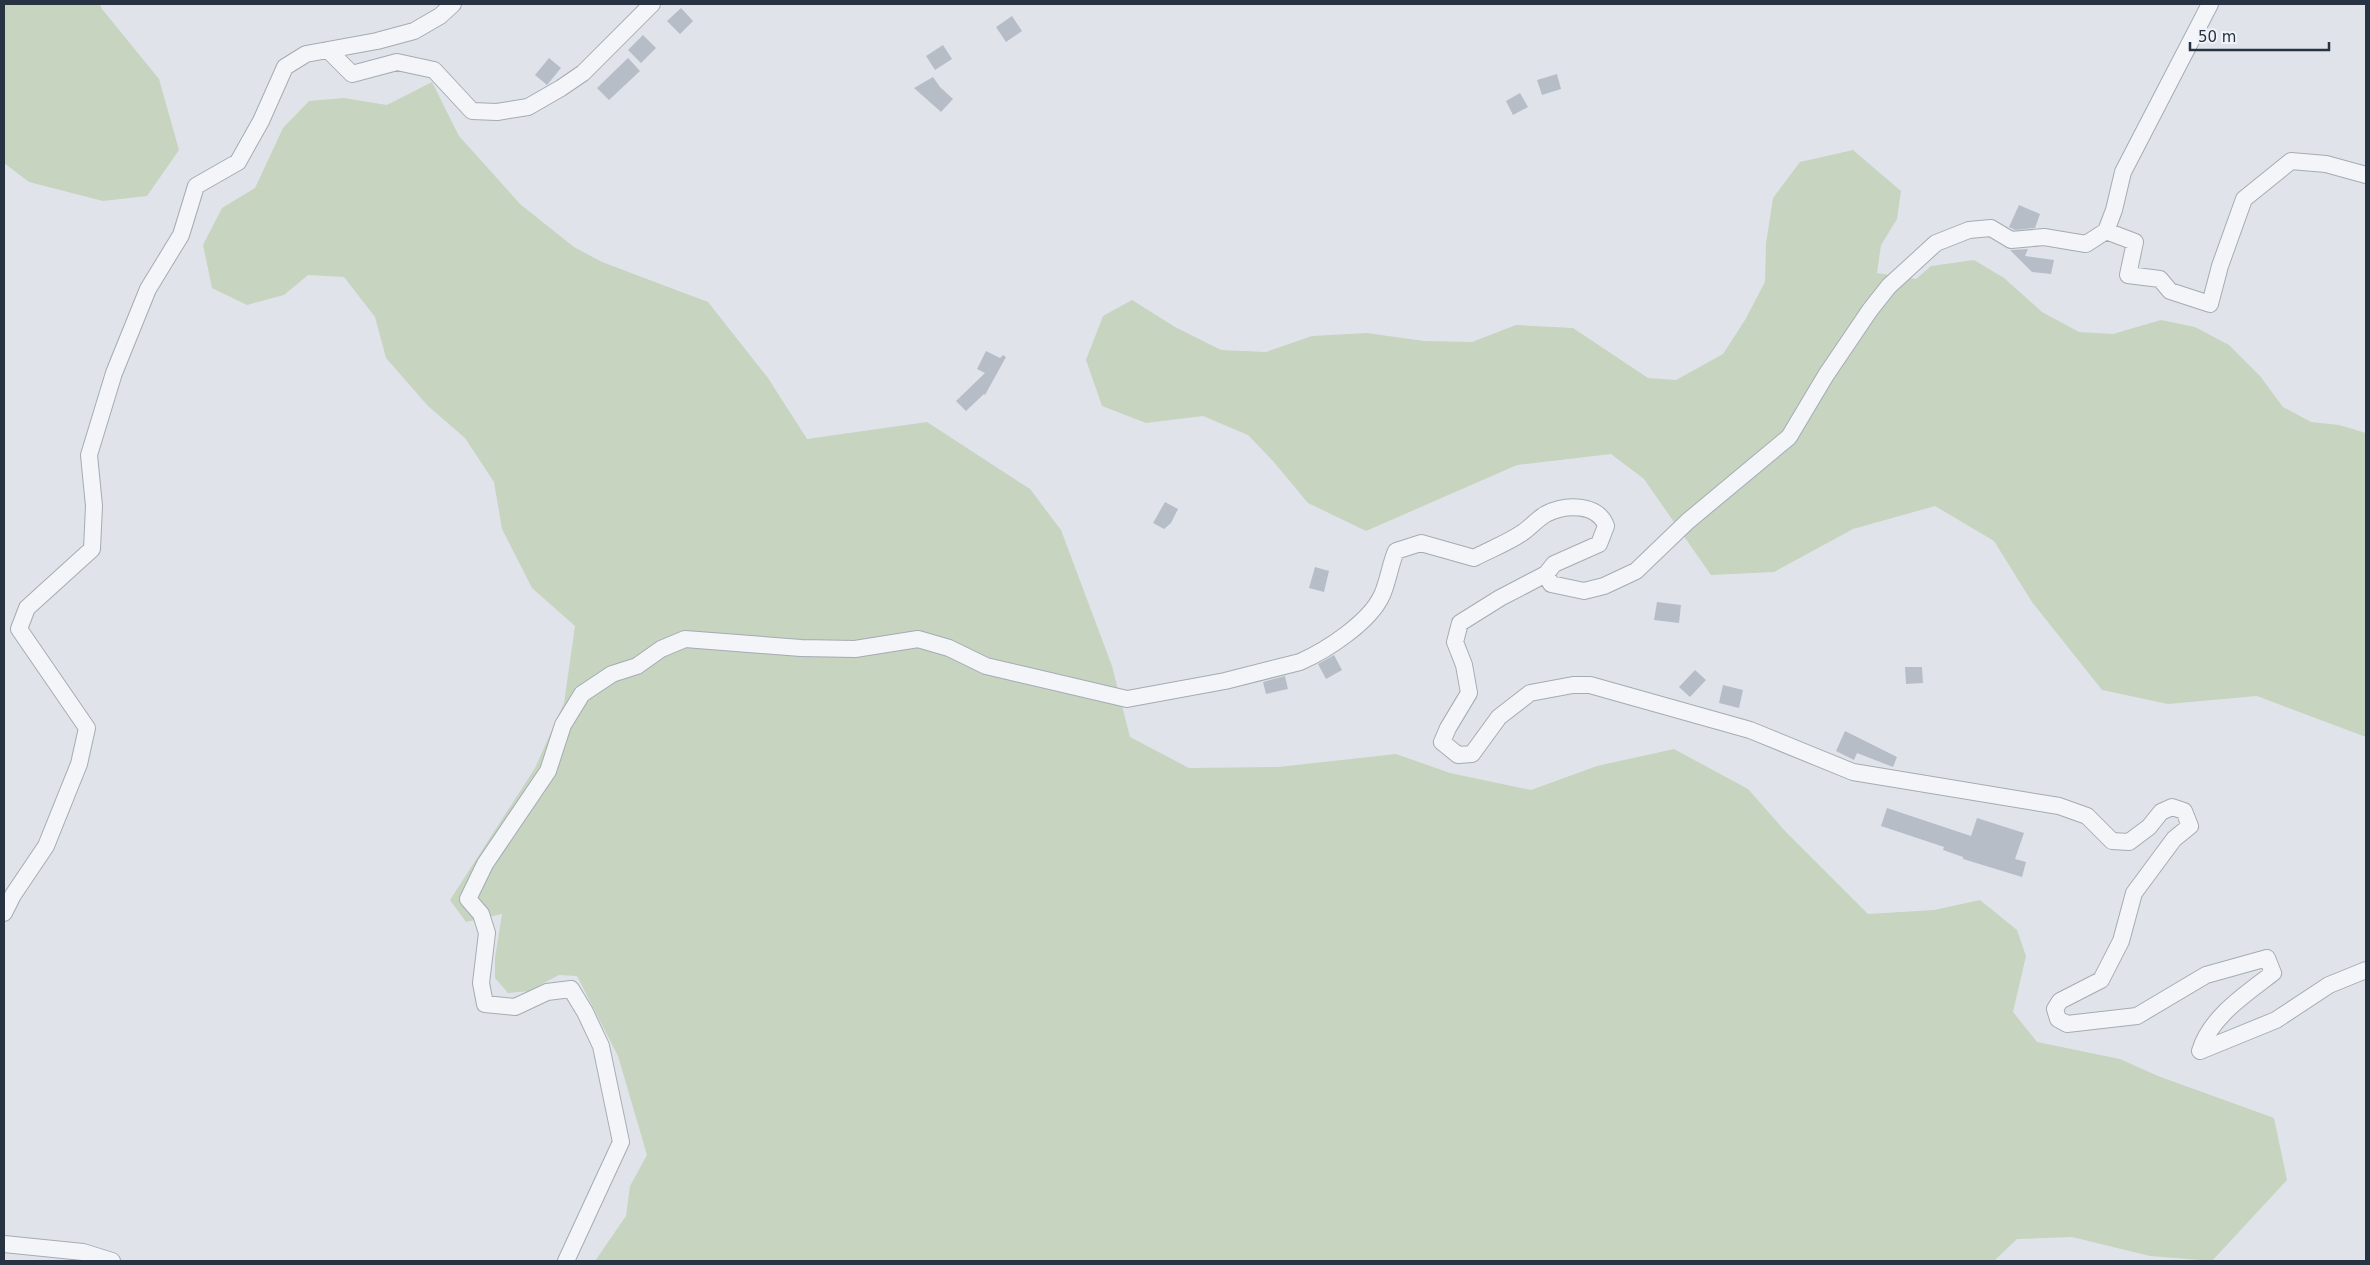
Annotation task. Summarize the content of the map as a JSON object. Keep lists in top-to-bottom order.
{
  "scale_bar": "50 m"
}
